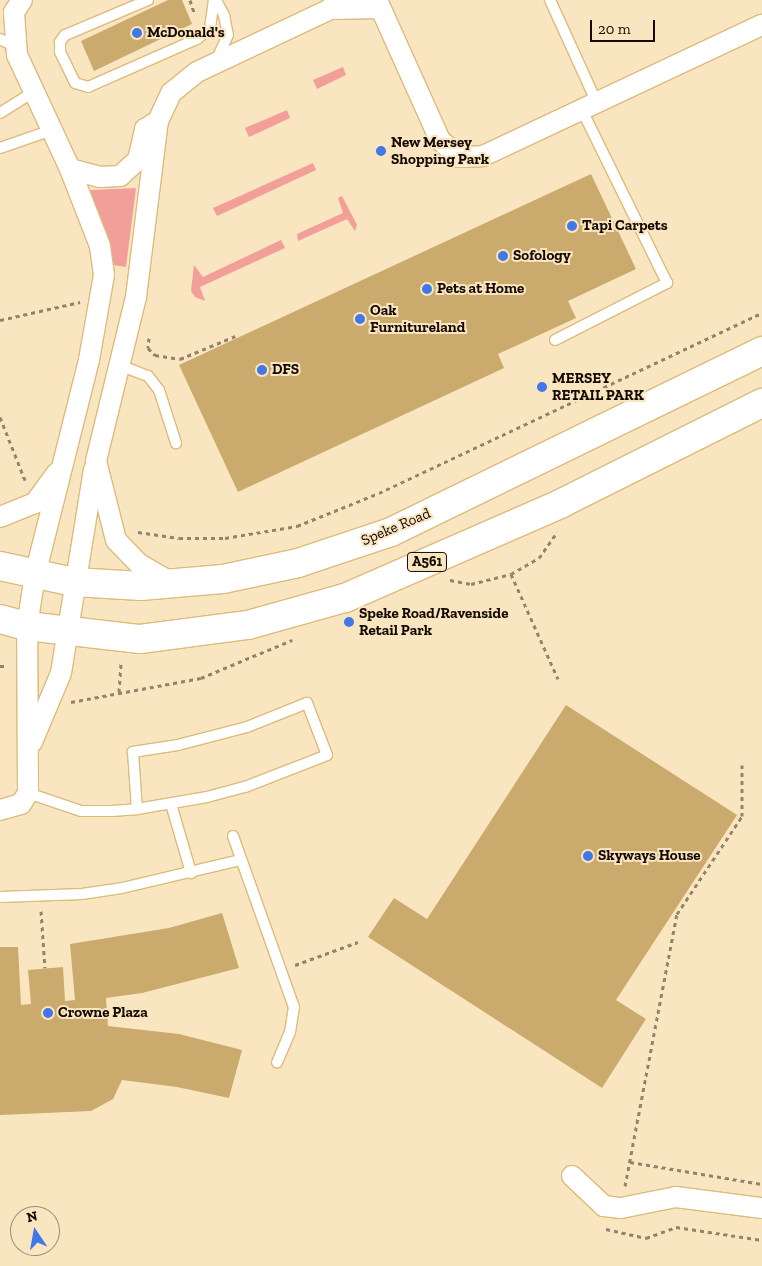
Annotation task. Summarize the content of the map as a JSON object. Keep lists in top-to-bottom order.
{
  "streets": {
    "highway": ["Speke Road", "A561"]
  },
  "places": [
    "McDonald's",
    "New Mersey Shopping Park",
    "Tapi Carpets",
    "Sofology",
    "Pets at Home",
    "Oak Furnitureland",
    "DFS",
    "MERSEY RETAIL PARK",
    "Speke Road/Ravenside Retail Park",
    "Skyways House",
    "Crowne Plaza"
  ],
  "scale_bar": "20 m",
  "north": "top"
}
